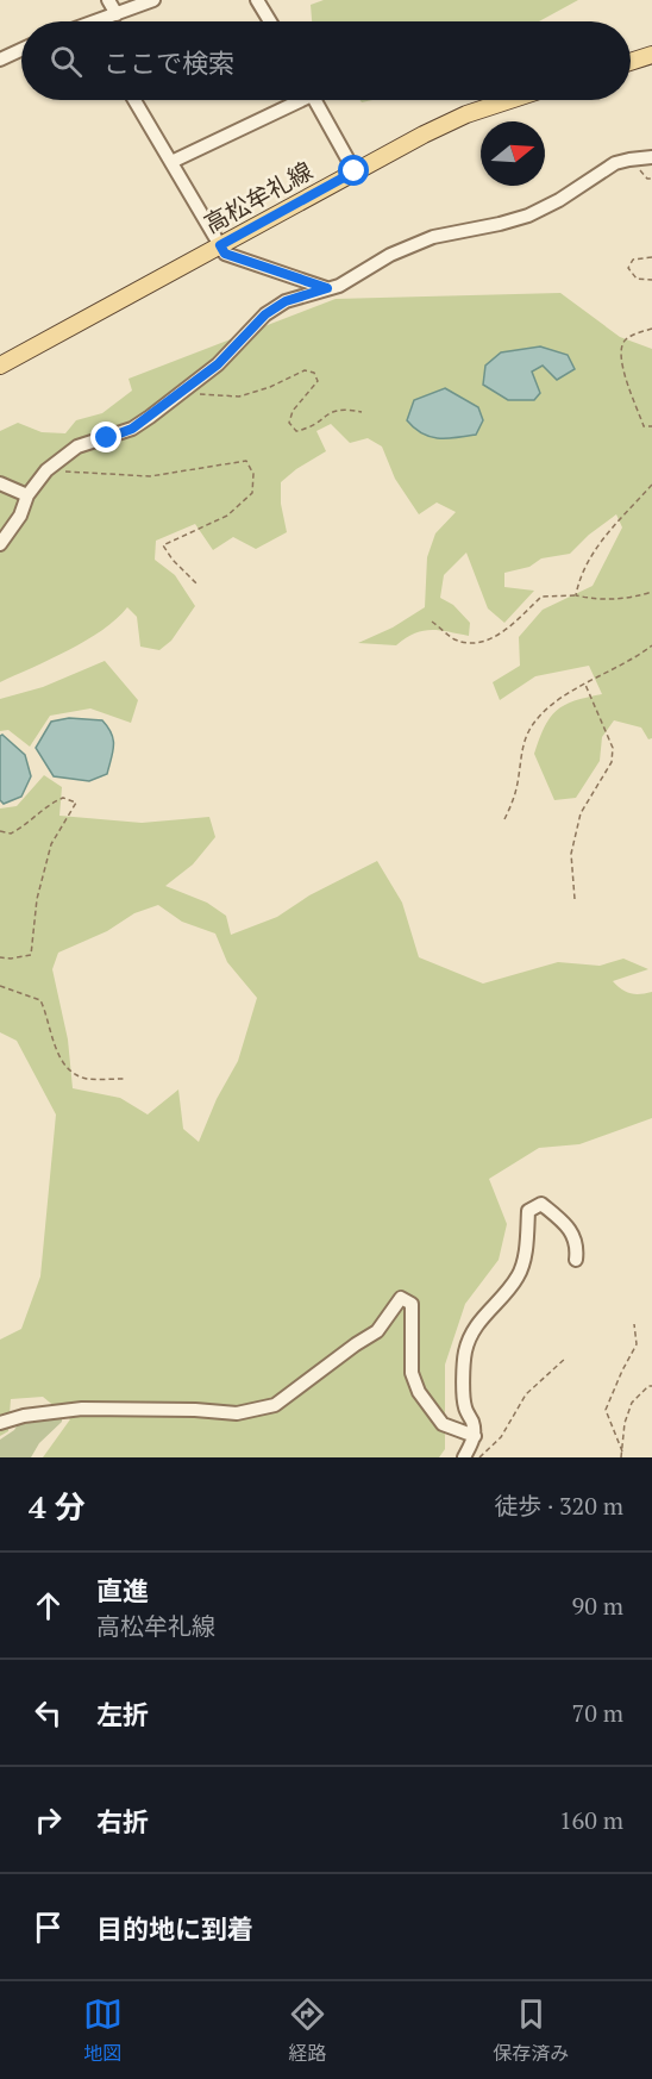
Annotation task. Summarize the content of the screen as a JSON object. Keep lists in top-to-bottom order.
{
  "streets": {
    "main road": ["高松牟礼線"]
  },
  "north": "right",
  "page": {
    "search": "ここで検索",
    "heading": ["4 分", "徒歩 · 320 m"],
    "list": [
      ["直進", "高松牟礼線", "90 m"],
      ["左折", "70 m"],
      ["右折", "160 m"],
      "目的地に到着"
    ],
    "nav": ["地図", "経路", "保存済み"]
  }
}
